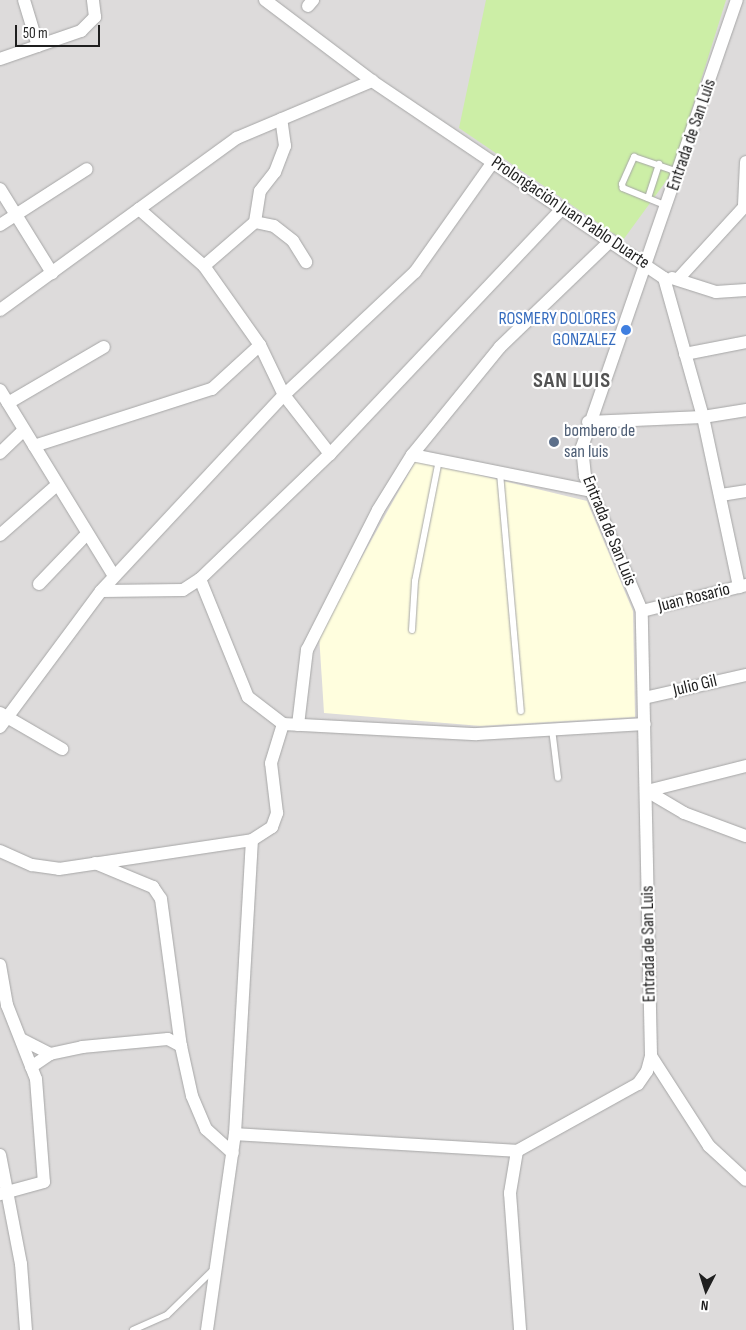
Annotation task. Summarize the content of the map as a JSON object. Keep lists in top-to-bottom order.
{
  "streets": {
    "street": [
      "Entrada de San Luis",
      "Prolongación Juan Pablo Duarte",
      "Juan Rosario",
      "Julio Gil"
    ]
  },
  "crossings": [
    ["Entrada de San Luis", "Prolongación Juan Pablo Duarte"],
    ["Entrada de San Luis", "Juan Rosario"],
    ["Entrada de San Luis", "Julio Gil"],
    ["Prolongación Juan Pablo Duarte", "Juan Rosario"]
  ],
  "districts": ["SAN LUIS"],
  "places": ["ROSMERY DOLORES GONZALEZ", "bombero de san luis"],
  "scale_bar": "50 m",
  "north": "bottom"
}
